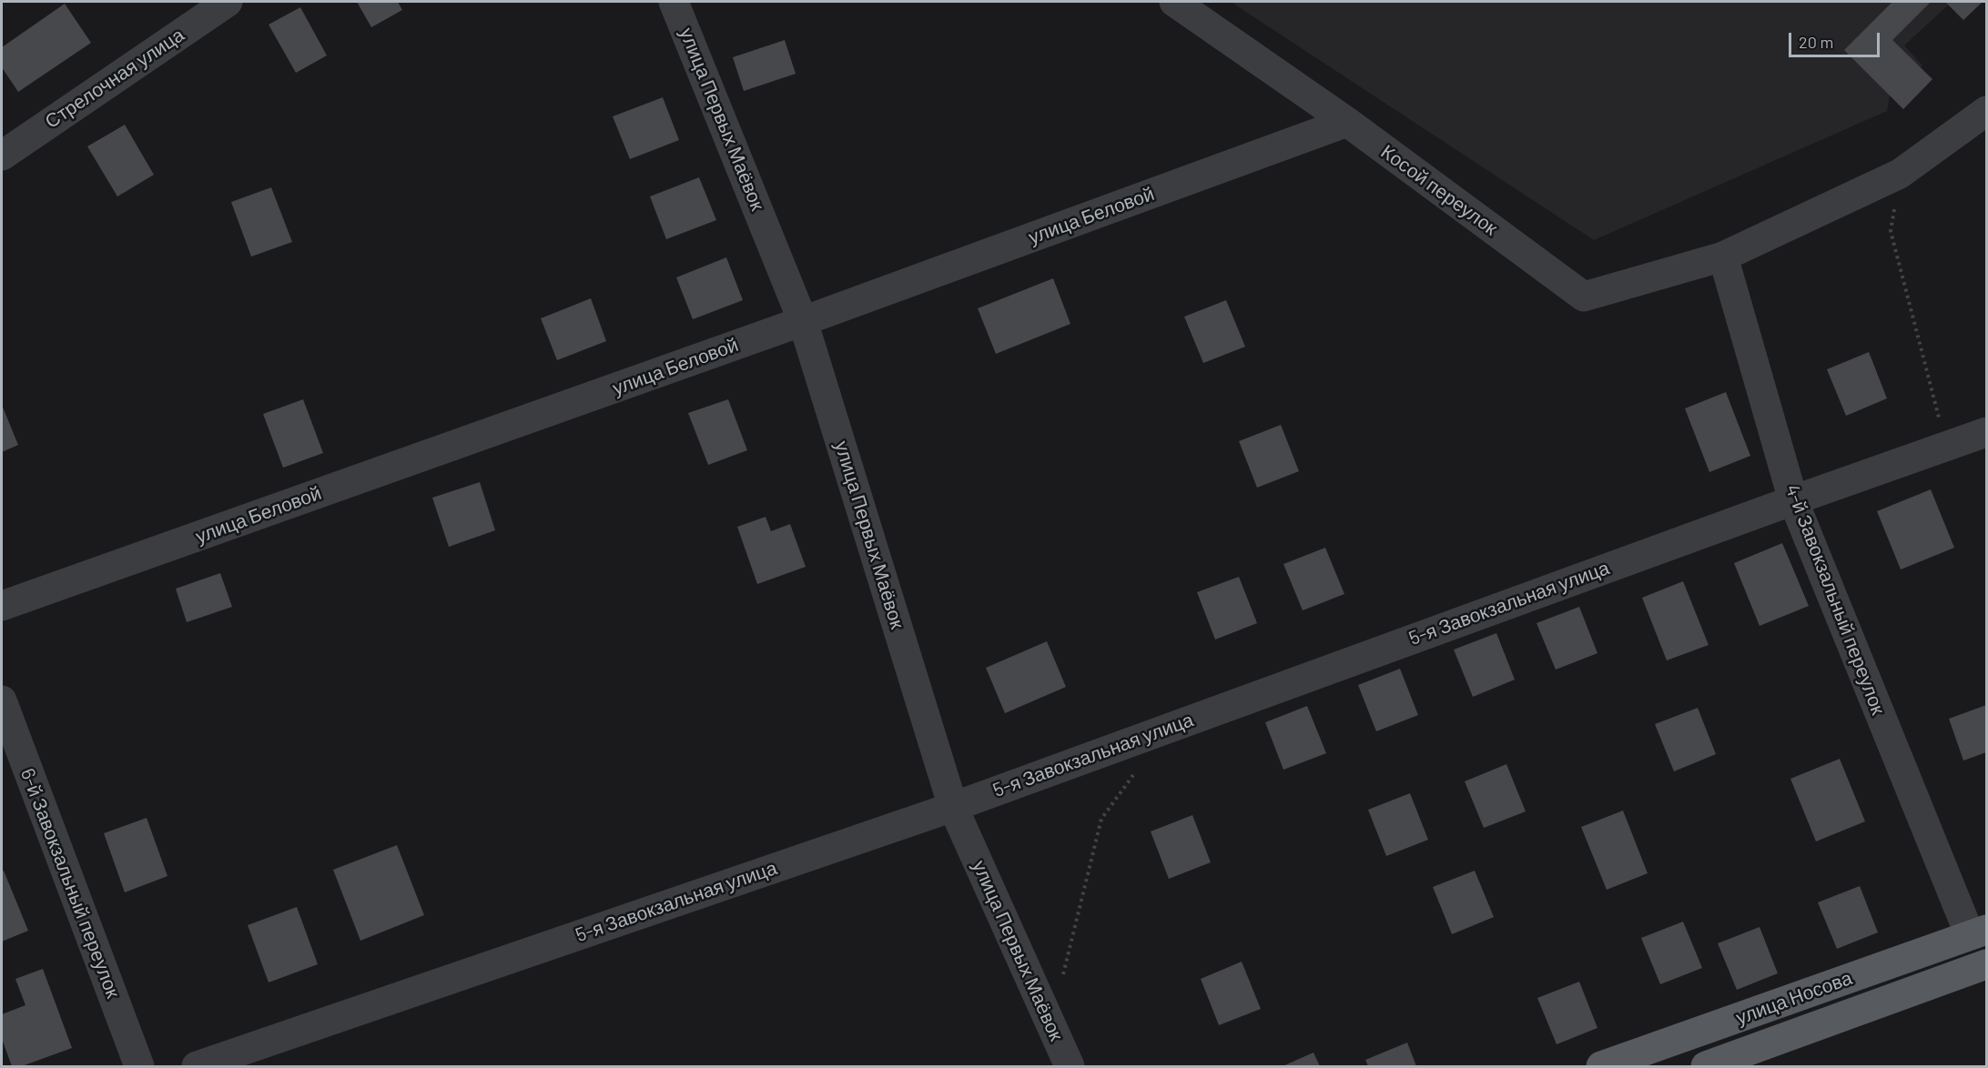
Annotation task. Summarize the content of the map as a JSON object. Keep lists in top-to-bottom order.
{
  "streets": {
    "main road": ["улица Носова"],
    "street": [
      "Стрелочная улица",
      "улица Первых Маёвок",
      "Косой переулок",
      "улица Беловой",
      "4-й Завокзальный переулок",
      "5-я Завокзальная улица",
      "6-й Завокзальный переулок"
    ]
  },
  "crossings": [
    ["улица Первых Маёвок", "улица Беловой"],
    ["улица Первых Маёвок", "5-я Завокзальная улица"],
    ["Косой переулок", "улица Беловой"],
    ["Косой переулок", "4-й Завокзальный переулок"],
    ["4-й Завокзальный переулок", "5-я Завокзальная улица"],
    ["4-й Завокзальный переулок", "улица Носова"]
  ],
  "scale_bar": "20 m"
}
